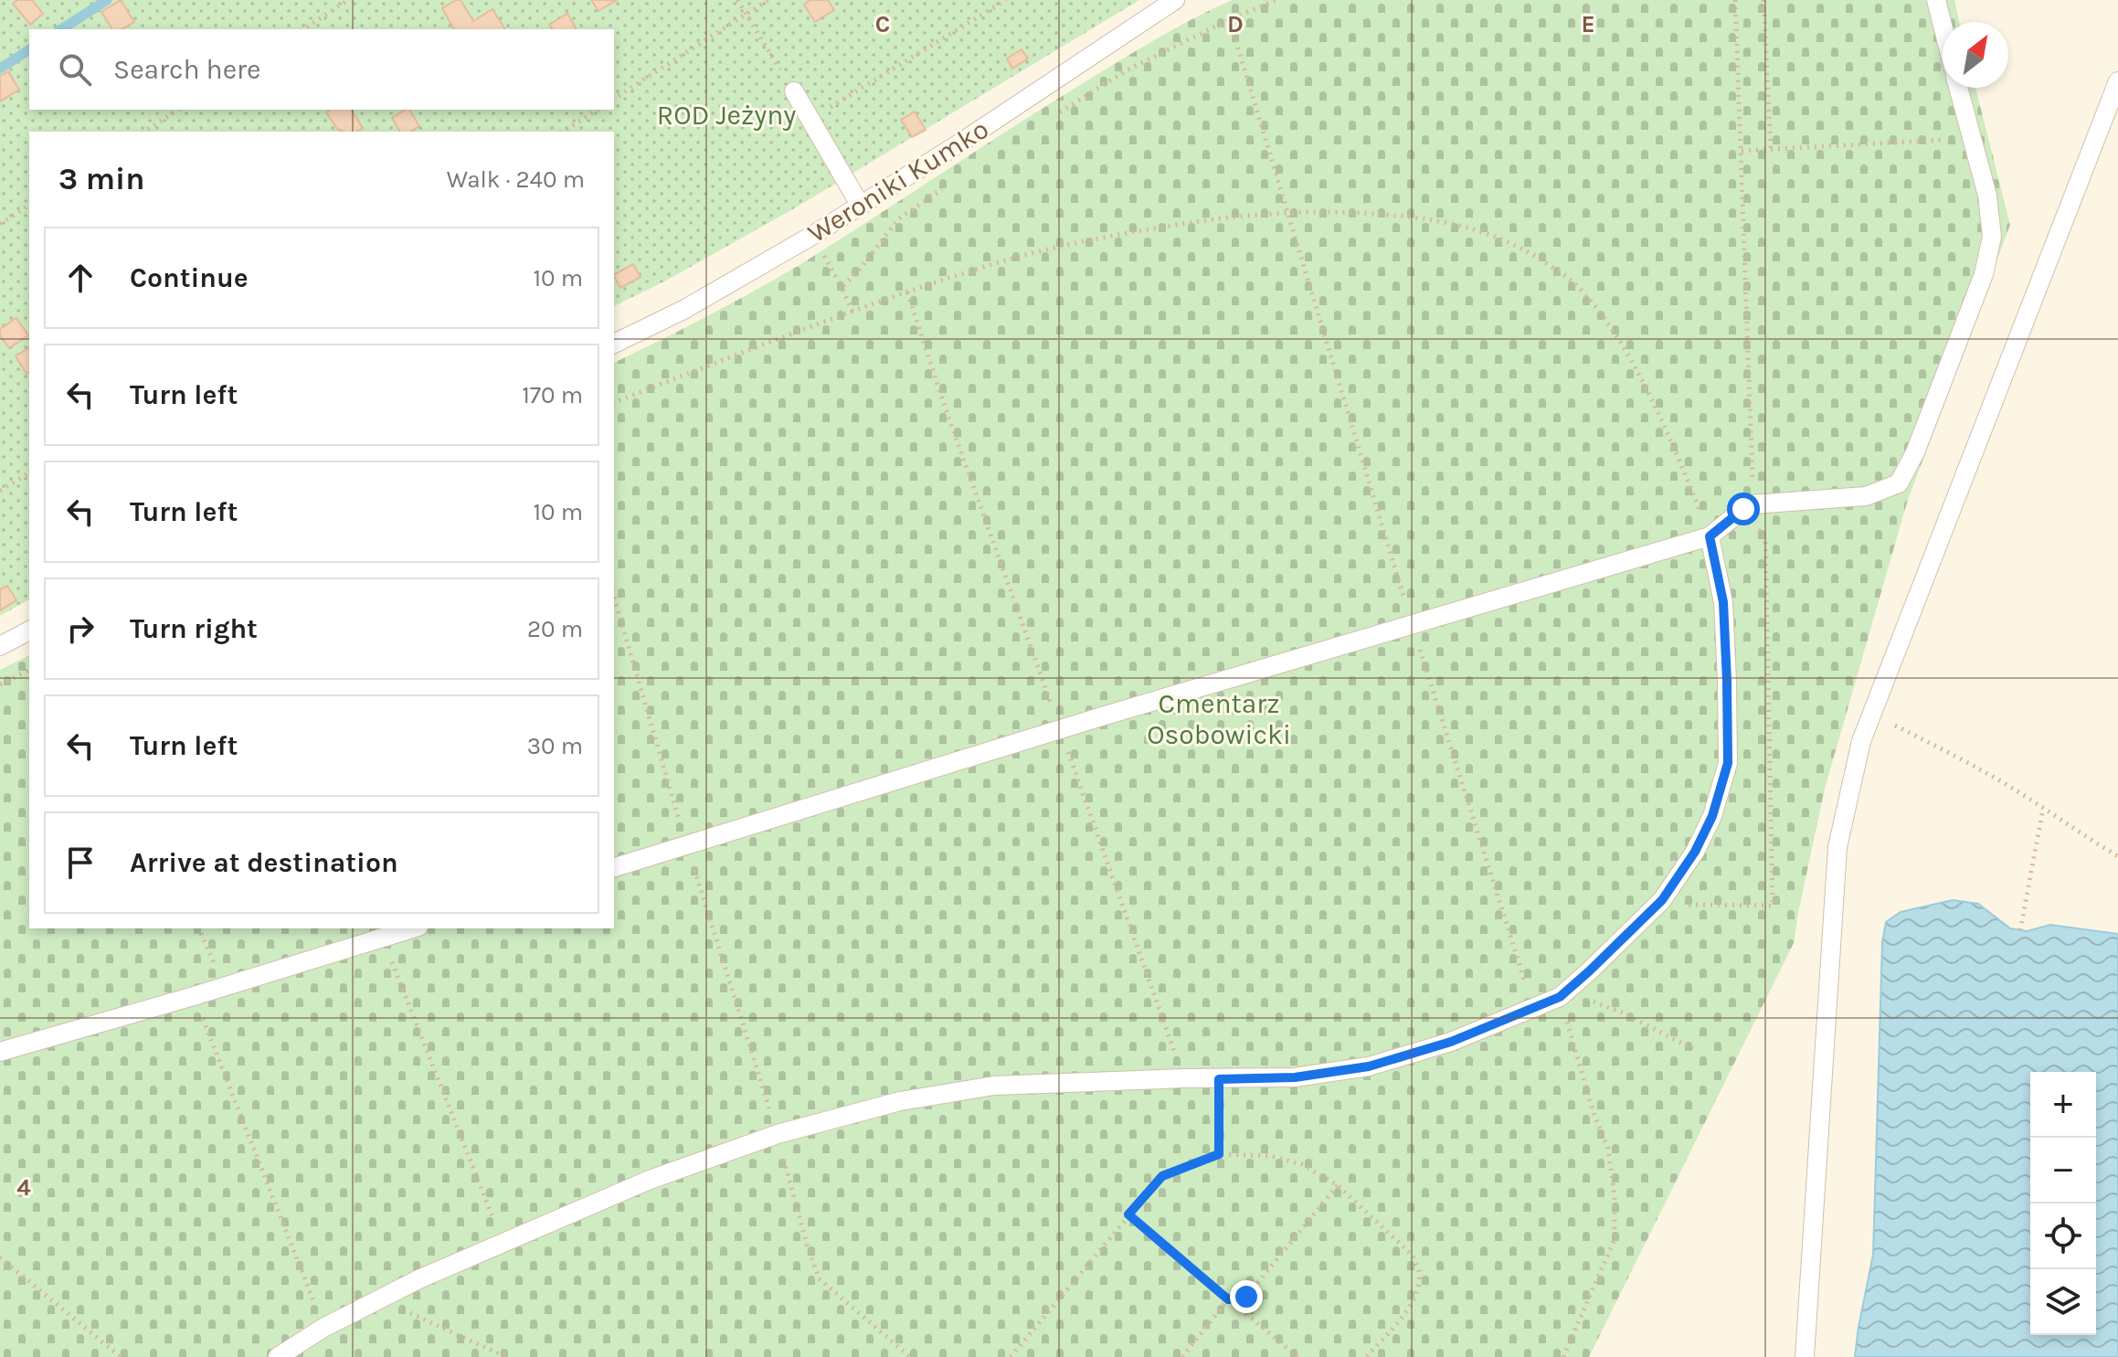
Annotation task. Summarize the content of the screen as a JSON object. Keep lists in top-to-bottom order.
{
  "streets": {
    "lane": ["Weroniki Kumko"]
  },
  "parks": ["ROD Jeżyny", "Cmentarz Osobowicki"],
  "north": "top right",
  "page": {
    "search": "Search here",
    "heading": ["3 min", "Walk · 240 m"],
    "list": [
      ["Continue", "10 m"],
      ["Turn left", "170 m"],
      ["Turn left", "10 m"],
      ["Turn right", "20 m"],
      ["Turn left", "30 m"],
      "Arrive at destination"
    ],
    "map_buttons": ["+", "−"]
  },
  "grid": {
    "columns": ["C", "D", "E"],
    "rows": ["4"]
  }
}
